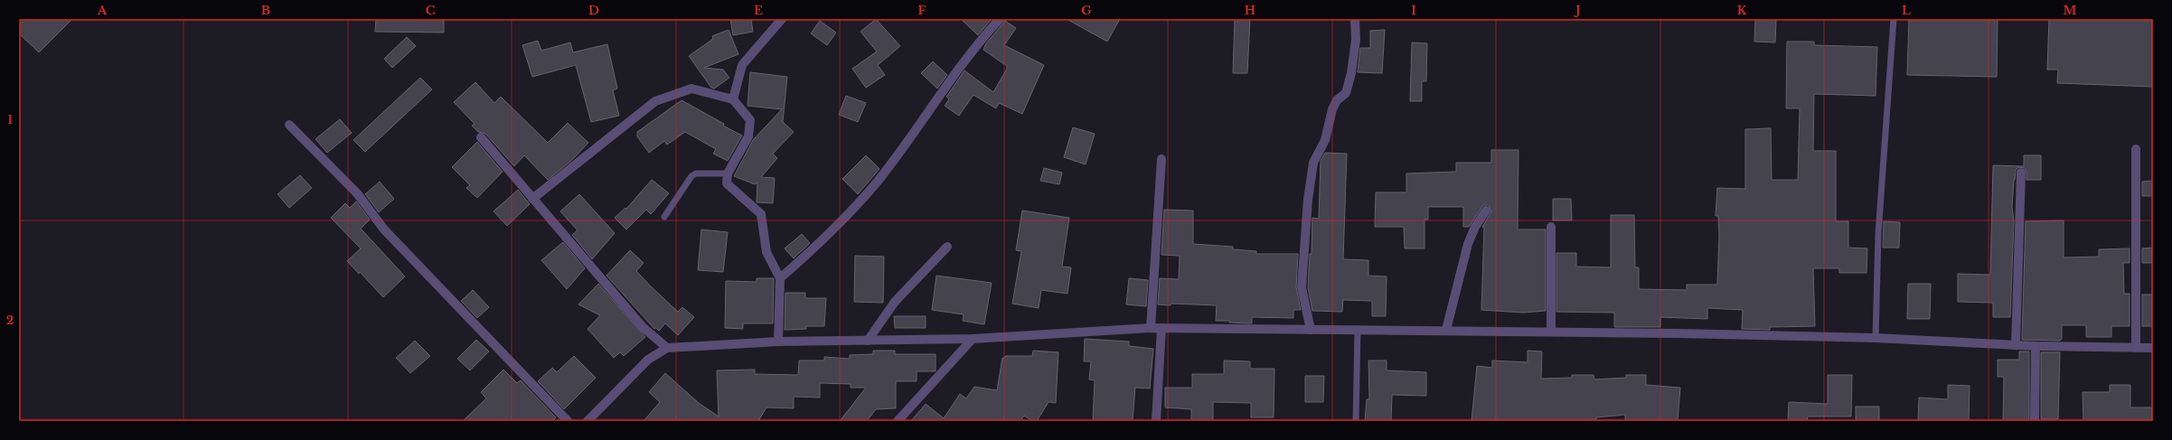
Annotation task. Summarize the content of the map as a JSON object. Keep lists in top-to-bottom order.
{
  "grid": {
    "columns": [
      "A",
      "B",
      "C",
      "D",
      "E",
      "F",
      "G",
      "H",
      "I",
      "J",
      "K",
      "L",
      "M"
    ],
    "rows": ["1", "2"]
  }
}
